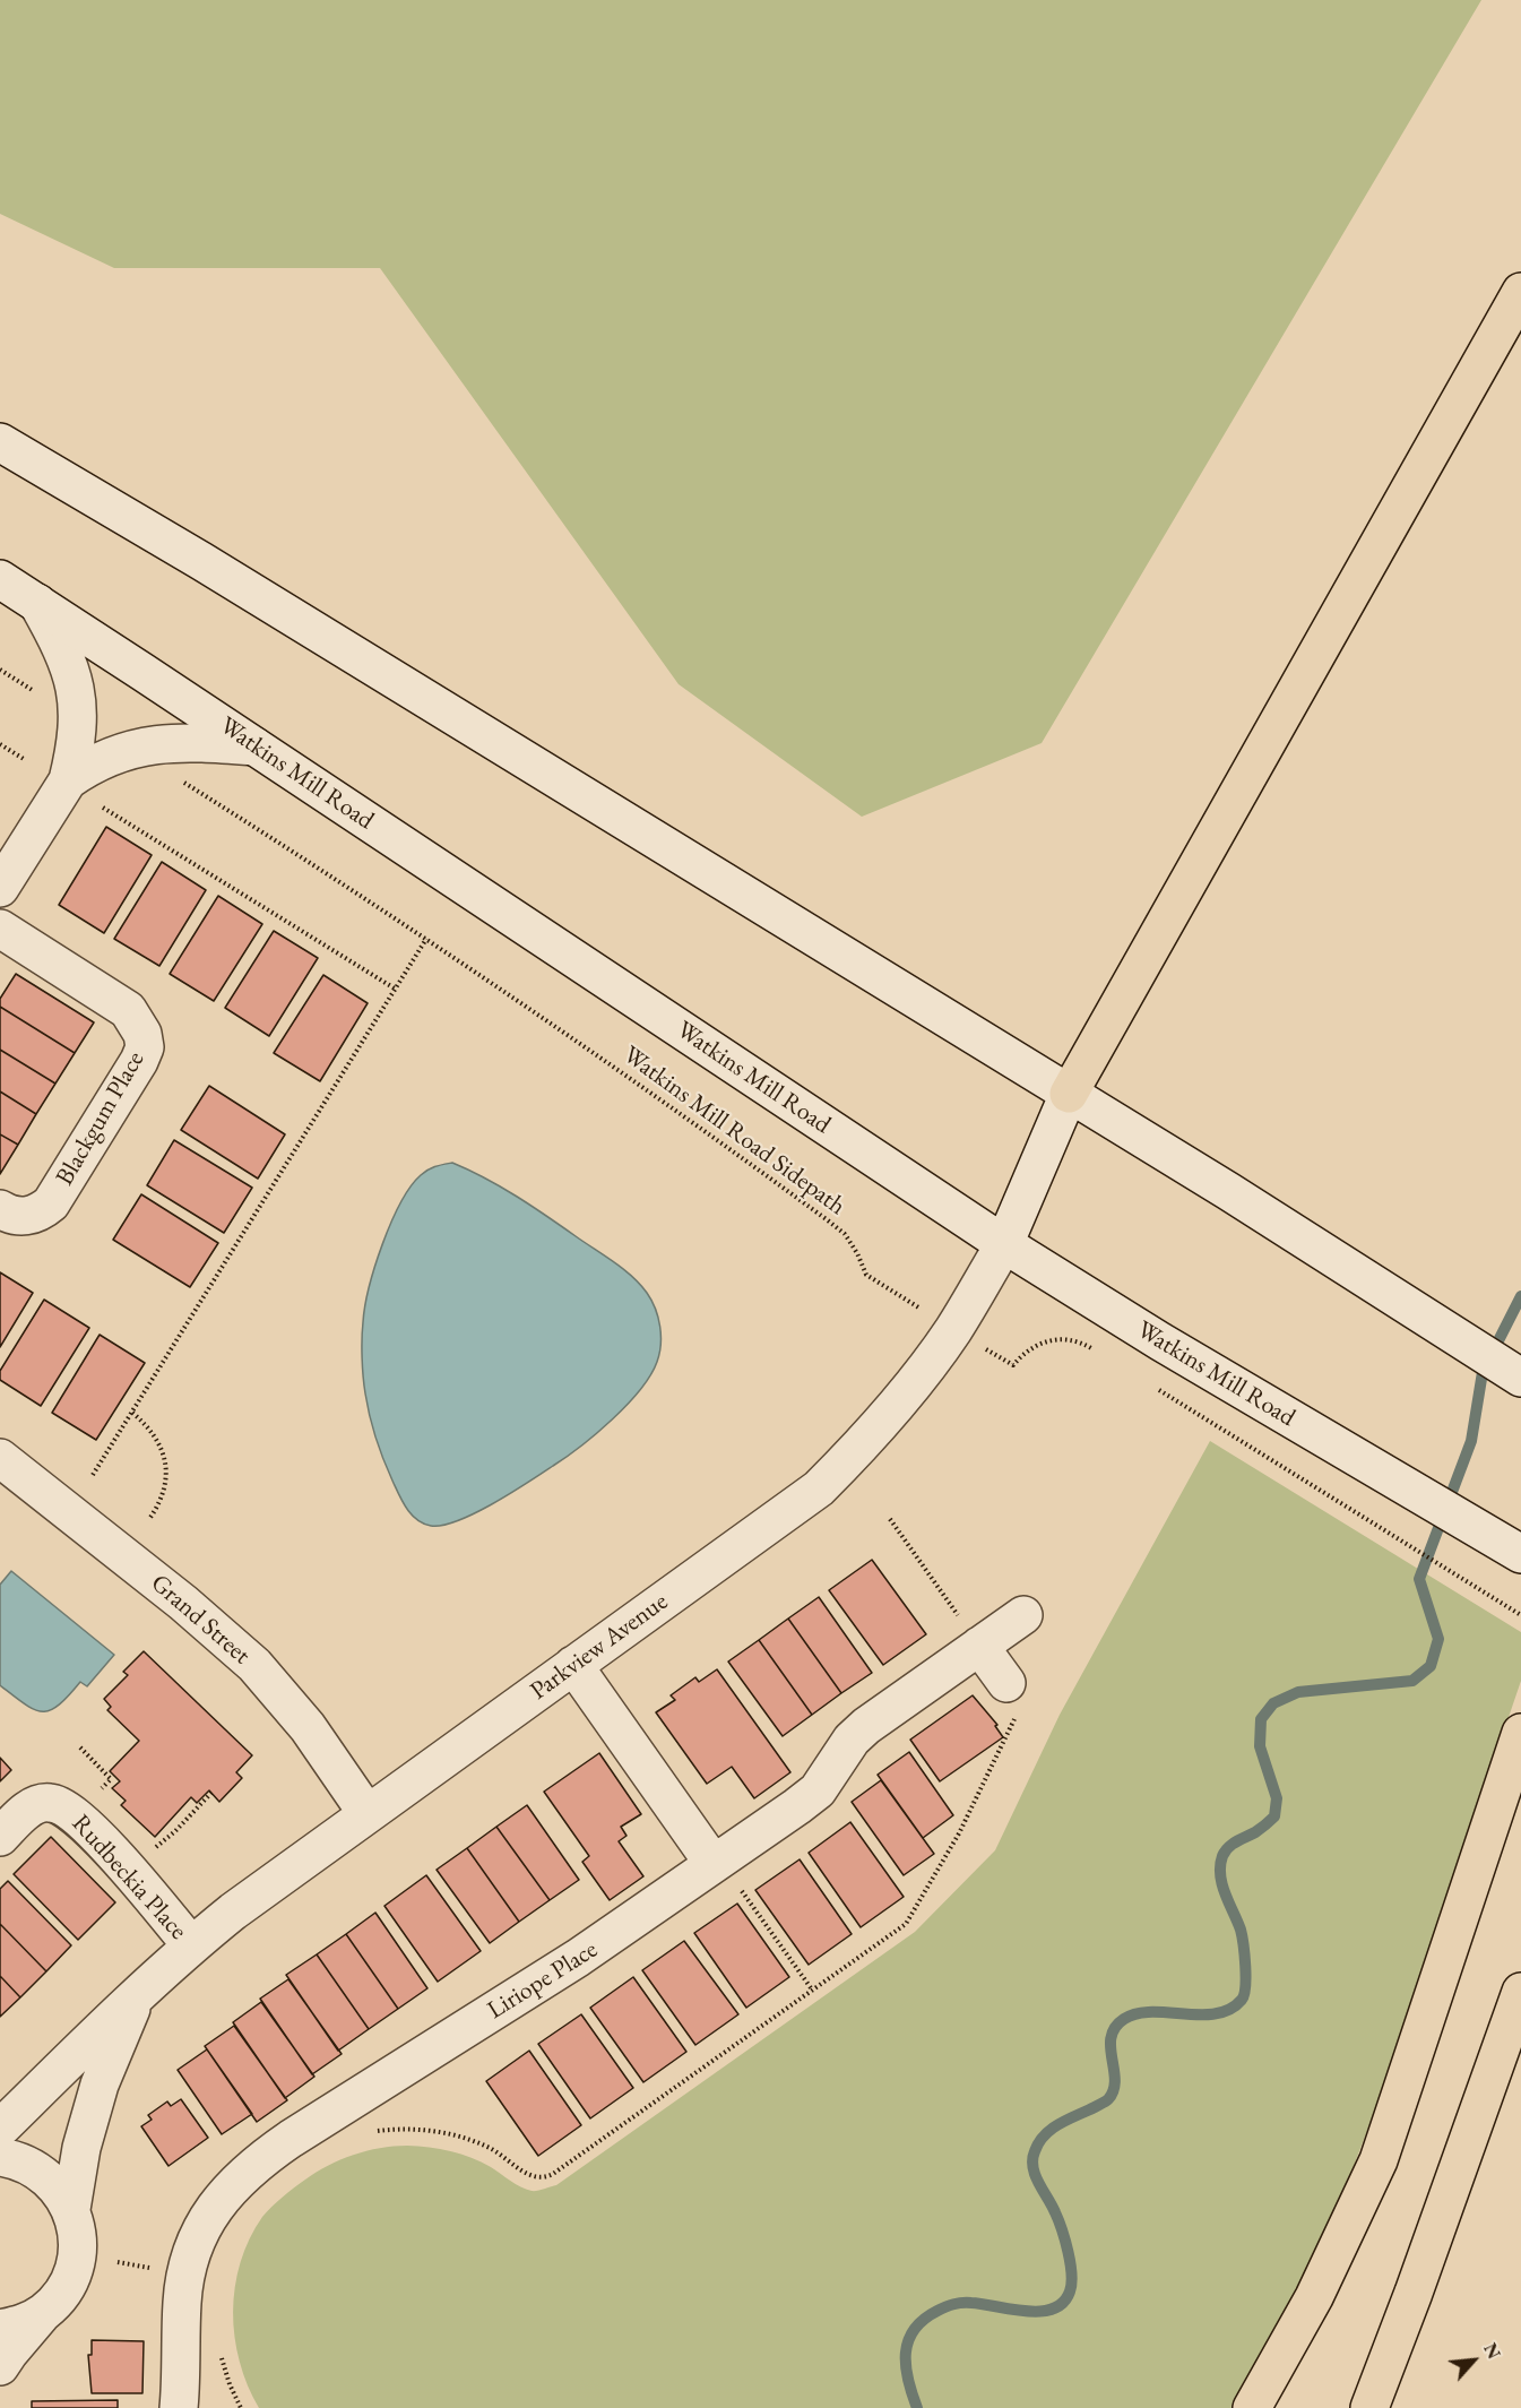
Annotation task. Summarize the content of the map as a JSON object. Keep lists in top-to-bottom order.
{
  "streets": {
    "street": [
      "Watkins Mill Road",
      "Blackgum Place",
      "Grand Street",
      "Parkview Avenue",
      "Rudbeckia Place",
      "Liriope Place"
    ],
    "path": ["Watkins Mill Road Sidepath"]
  },
  "crossings": [
    ["Watkins Mill Road", "Parkview Avenue"],
    ["Watkins Mill Road Sidepath", "Parkview Avenue"],
    ["Grand Street", "Parkview Avenue"],
    ["Parkview Avenue", "Rudbeckia Place"]
  ],
  "north": "top right"
}
